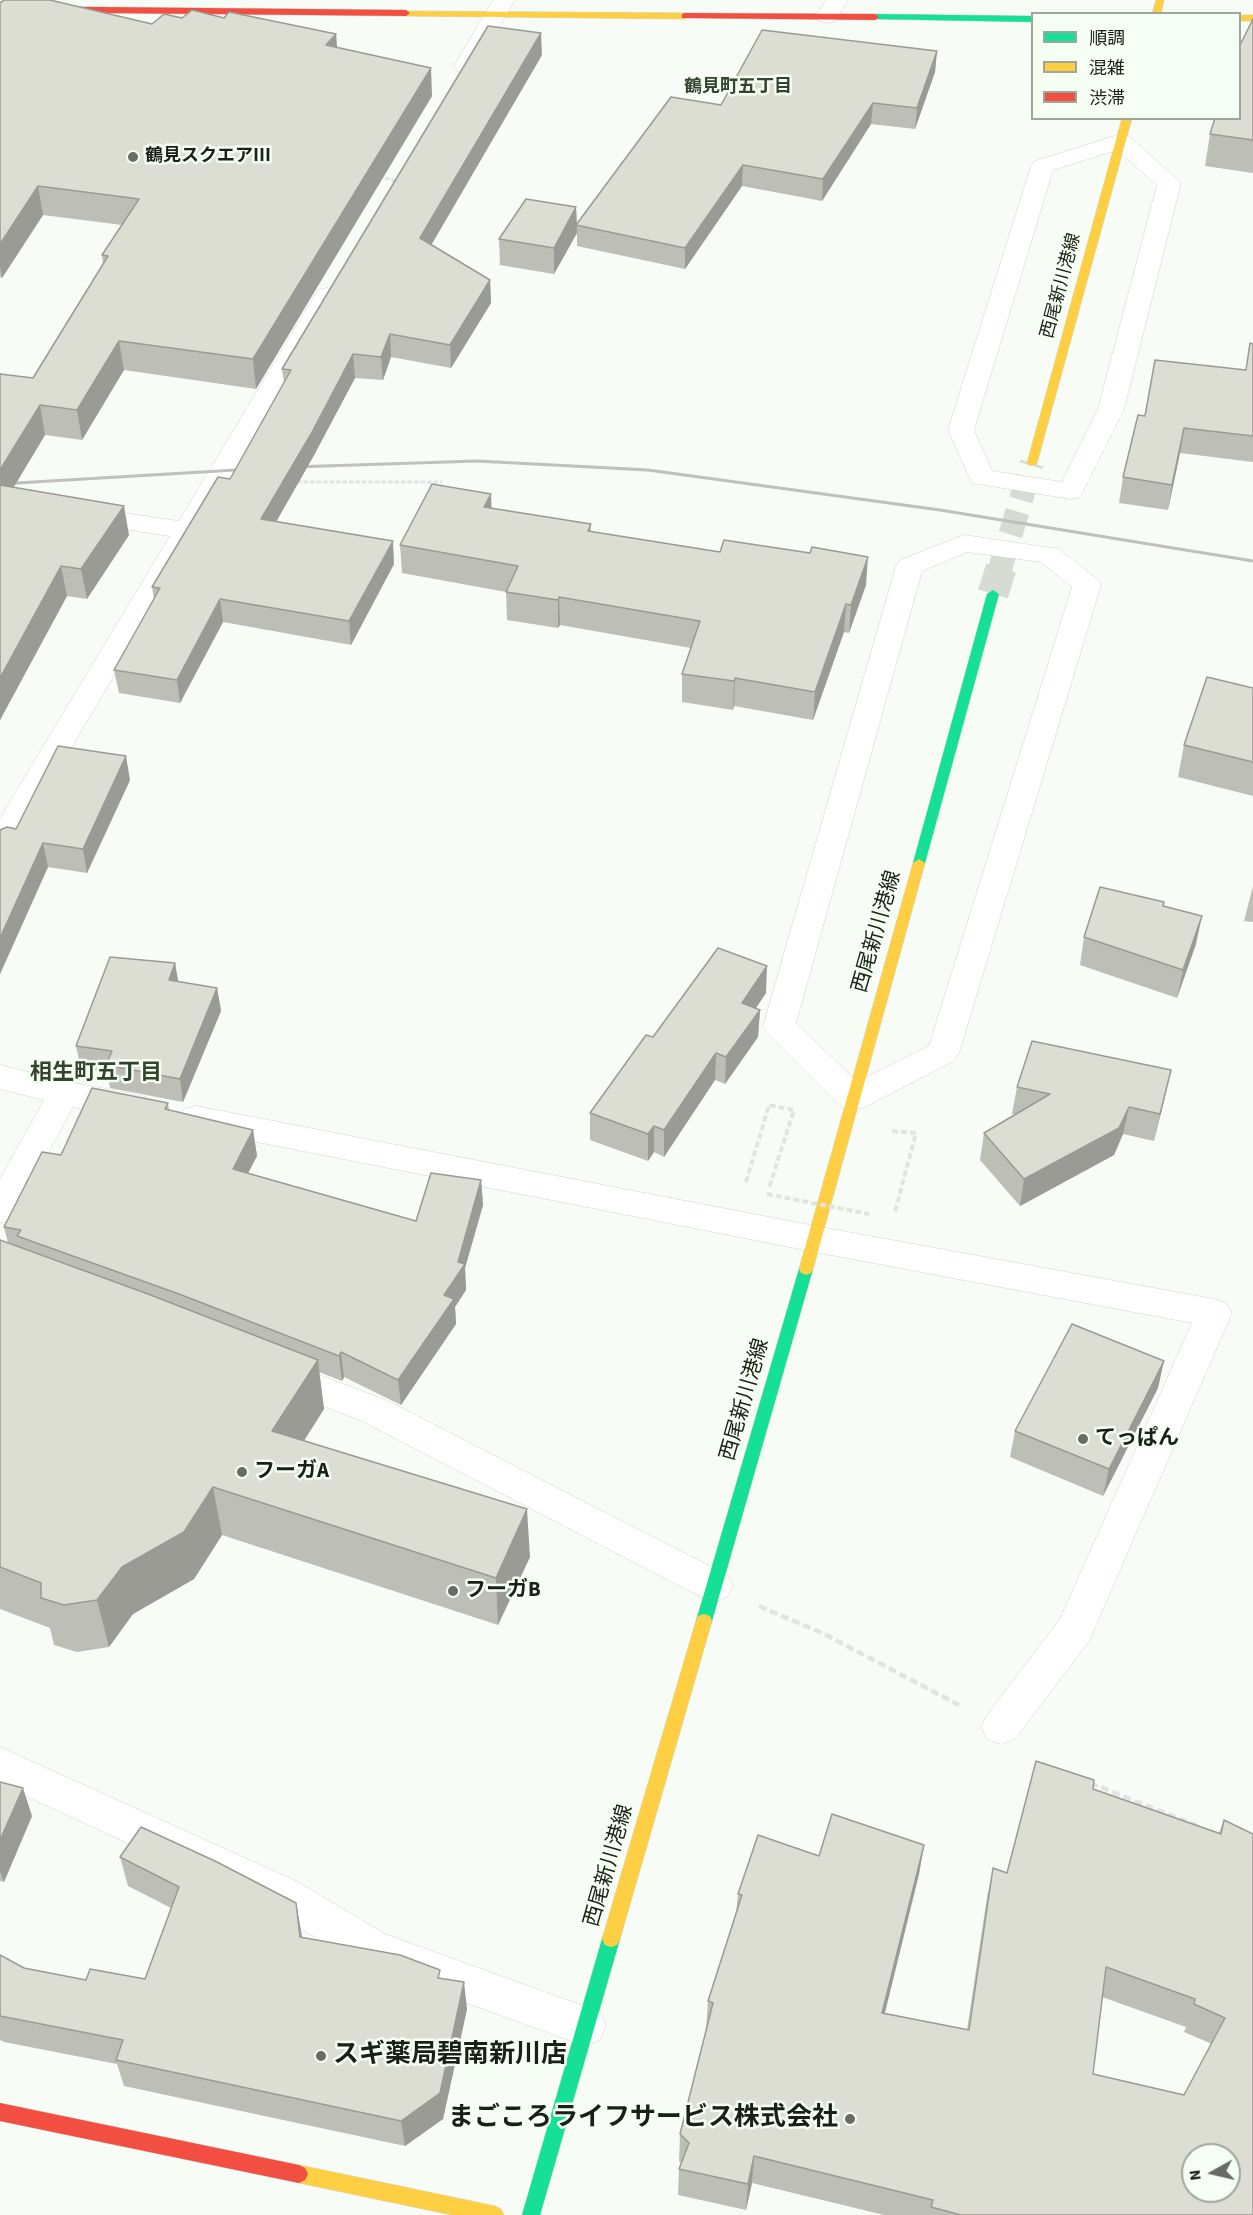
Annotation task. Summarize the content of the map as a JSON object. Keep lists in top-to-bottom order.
{
  "streets": {
    "main road": ["西尾新川港線"]
  },
  "districts": ["鶴見町五丁目", "相生町五丁目"],
  "places": [
    "鶴見スクエアⅢ",
    "てっぱん",
    "フーガA",
    "フーガB",
    "スギ薬局碧南新川店",
    "まごころライフサービス株式会社"
  ],
  "legend": ["順調", "混雑", "渋滞"],
  "north": "left"
}
